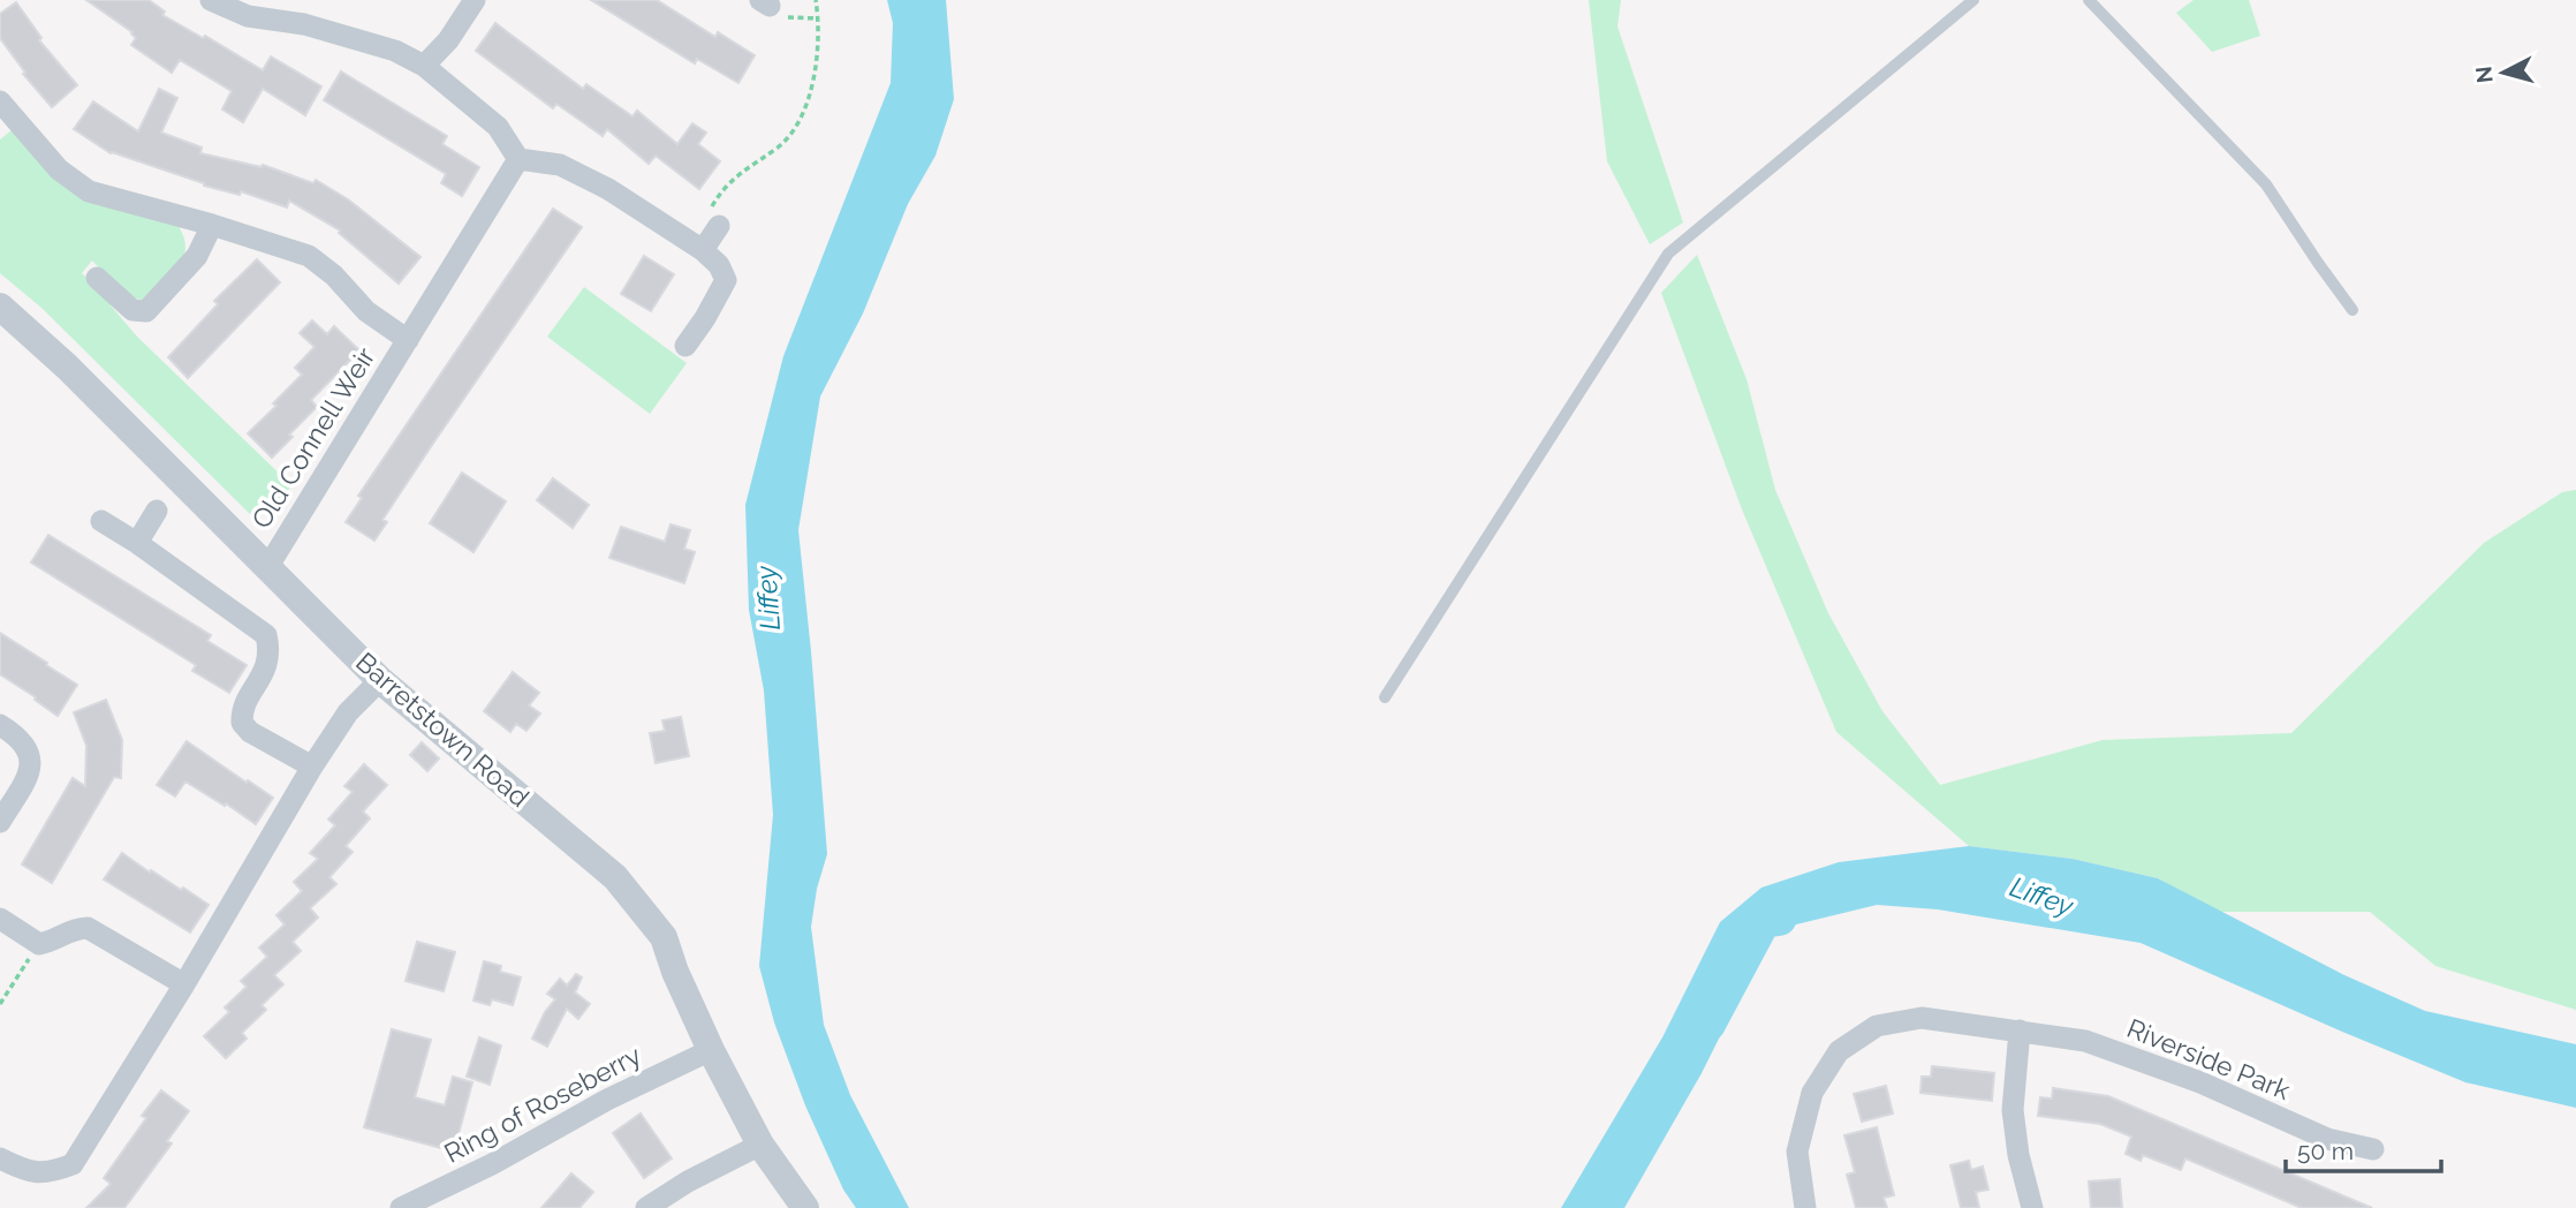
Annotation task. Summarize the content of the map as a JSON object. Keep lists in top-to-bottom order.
{
  "streets": {
    "street": [
      "Old Connell Weir",
      "Barretstown Road",
      "Riverside Park",
      "Ring of Roseberry"
    ]
  },
  "crossings": [
    ["Old Connell Weir", "Barretstown Road"],
    ["Barretstown Road", "Ring of Roseberry"]
  ],
  "water": ["Liffey"],
  "scale_bar": "50 m",
  "north": "left"
}
